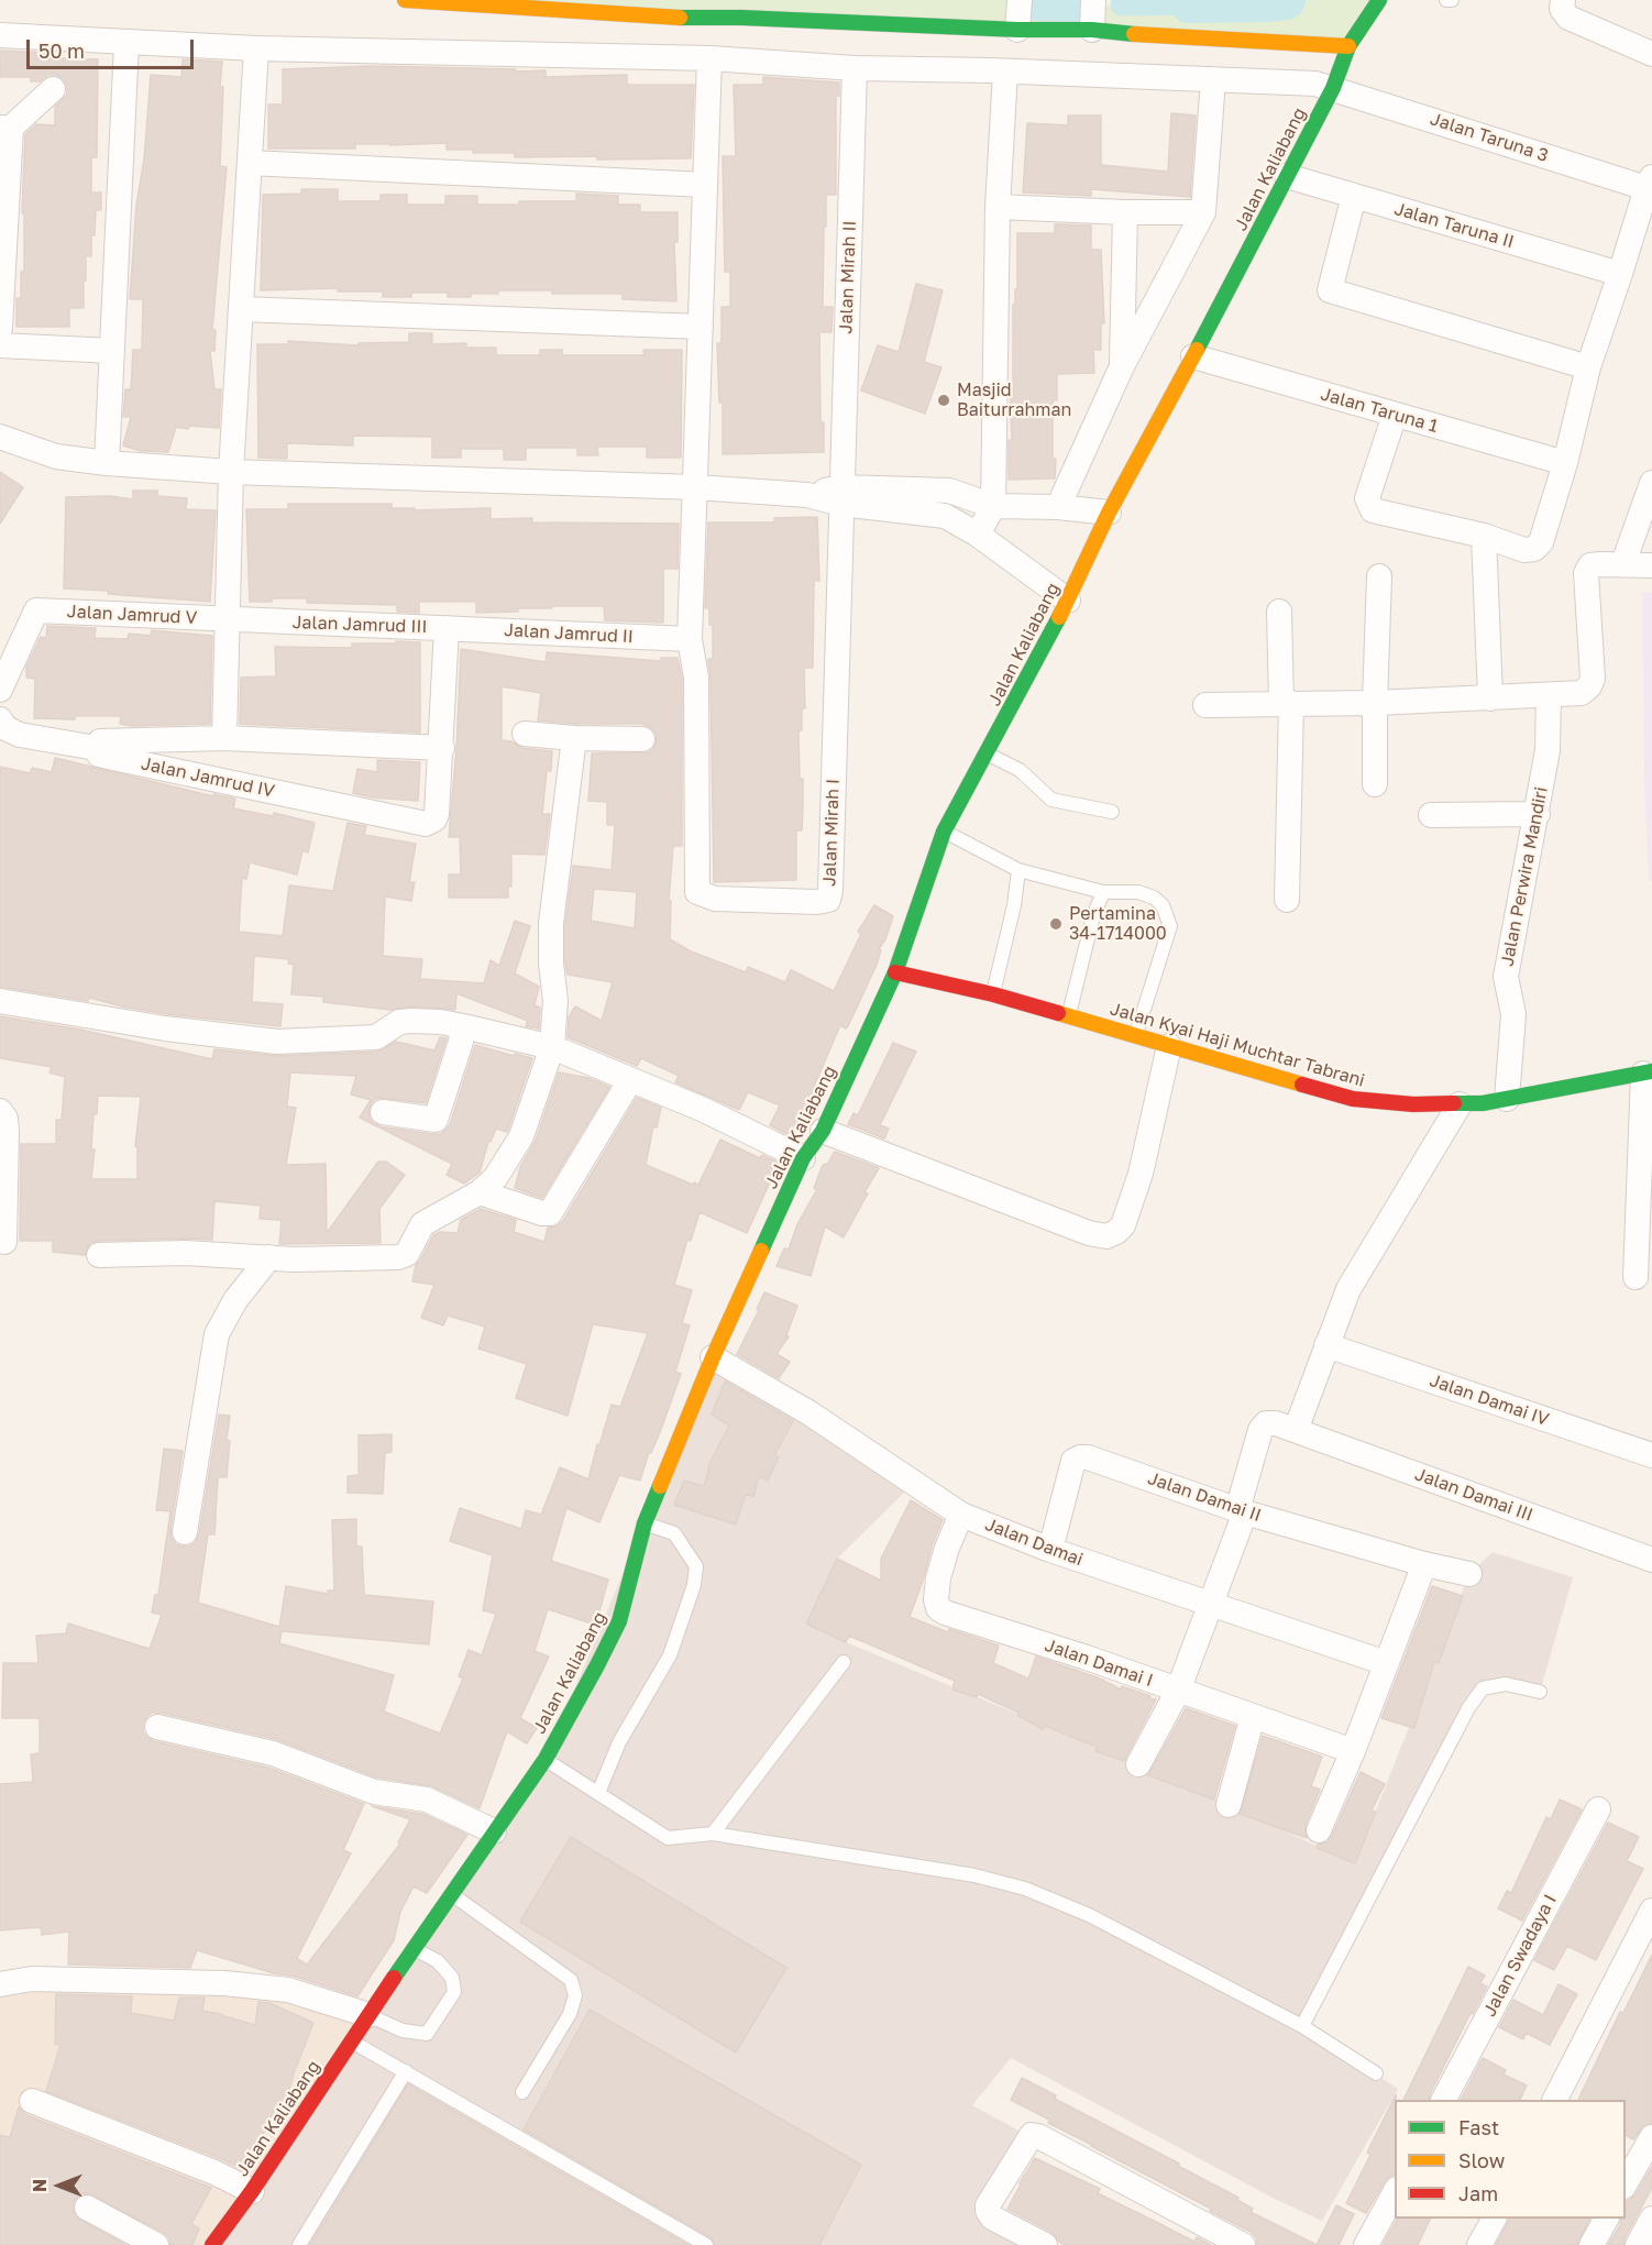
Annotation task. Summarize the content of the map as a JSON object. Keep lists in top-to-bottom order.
{
  "streets": {
    "main road": ["Jalan Kaliabang", "Jalan Kyai Haji Muchtar Tabrani"],
    "street": [
      "Jalan Taruna 3",
      "Jalan Taruna II",
      "Jalan Mirah II",
      "Jalan Taruna 1",
      "Jalan Jamrud V",
      "Jalan Jamrud III",
      "Jalan Jamrud II",
      "Jalan Jamrud IV",
      "Jalan Mirah I",
      "Jalan Perwira Mandiri",
      "Jalan Damai IV",
      "Jalan Damai III",
      "Jalan Damai II",
      "Jalan Damai",
      "Jalan Damai I",
      "Jalan Swadaya I"
    ]
  },
  "crossings": [
    ["Jalan Taruna 3", "Jalan Kaliabang"],
    ["Jalan Taruna 3", "Jalan Mirah II"],
    ["Jalan Taruna 3", "Jalan Mirah I"],
    ["Jalan Kaliabang", "Jalan Taruna II"],
    ["Jalan Kaliabang", "Jalan Taruna 1"],
    ["Jalan Kaliabang", "Jalan Kyai Haji Muchtar Tabrani"],
    ["Jalan Kaliabang", "Jalan Damai"],
    ["Jalan Mirah II", "Jalan Mirah I"],
    ["Jalan Jamrud V", "Jalan Jamrud III"],
    ["Jalan Jamrud III", "Jalan Jamrud II"],
    ["Jalan Jamrud III", "Jalan Jamrud IV"],
    ["Jalan Jamrud II", "Jalan Mirah I"],
    ["Jalan Perwira Mandiri", "Jalan Kyai Haji Muchtar Tabrani"],
    ["Jalan Damai III", "Jalan Damai II"],
    ["Jalan Damai II", "Jalan Damai"],
    ["Jalan Damai", "Jalan Damai I"]
  ],
  "places": ["Masjid Baiturrahman", "Pertamina 34-1714000"],
  "legend": ["Fast", "Slow", "Jam"],
  "scale_bar": "50 m",
  "north": "left"
}
